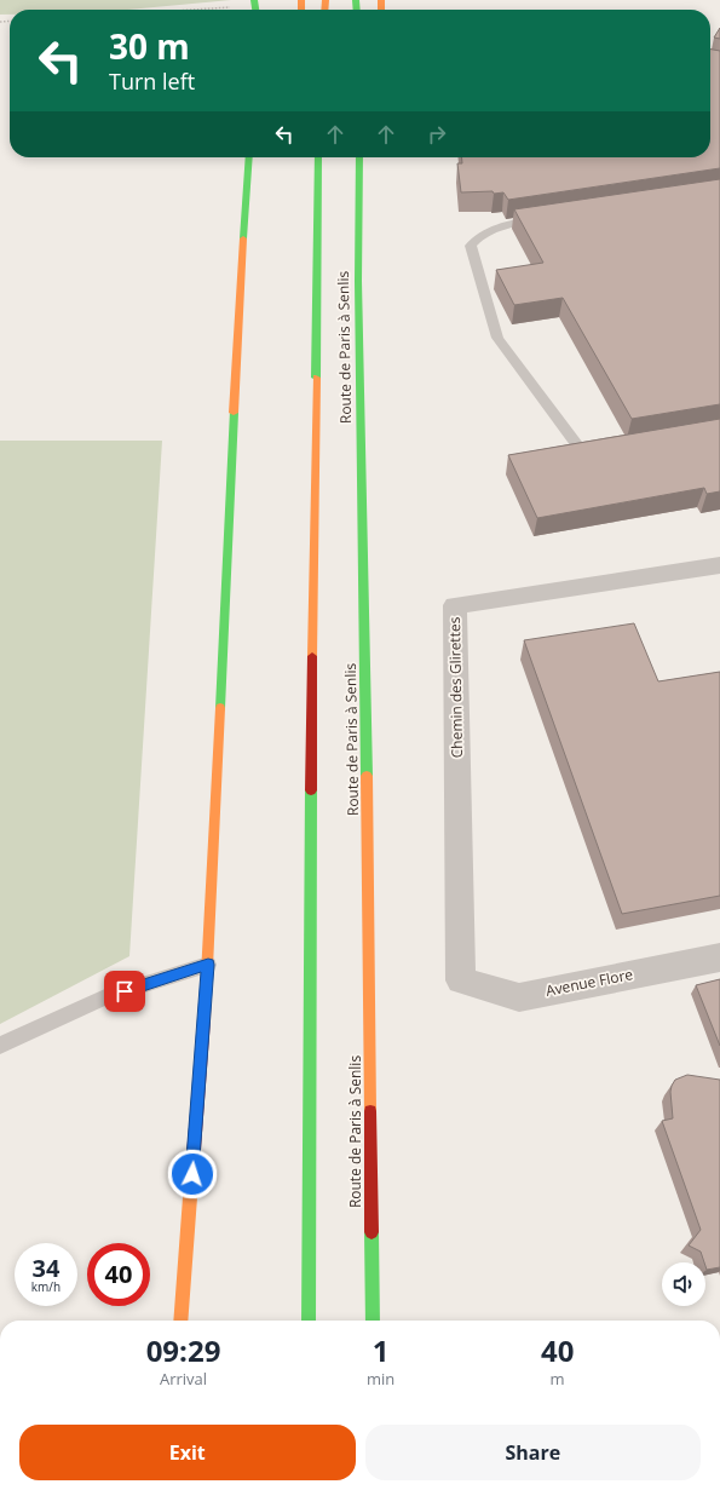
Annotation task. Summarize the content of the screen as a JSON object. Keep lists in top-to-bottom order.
{
  "streets": {
    "main road": ["Route de Paris à Senlis"],
    "street": ["Chemin des Glirettes", "Avenue Flore"]
  },
  "crossings": [
    ["Chemin des Glirettes", "Avenue Flore"]
  ],
  "page": {
    "turn": ["30 m", "Turn left"],
    "speed": "34 km/h",
    "limit": "40",
    "eta": [
      "09:29",
      "Arrival",
      "1",
      "min",
      "40",
      "m"
    ],
    "buttons": ["Exit", "Share"]
  }
}
